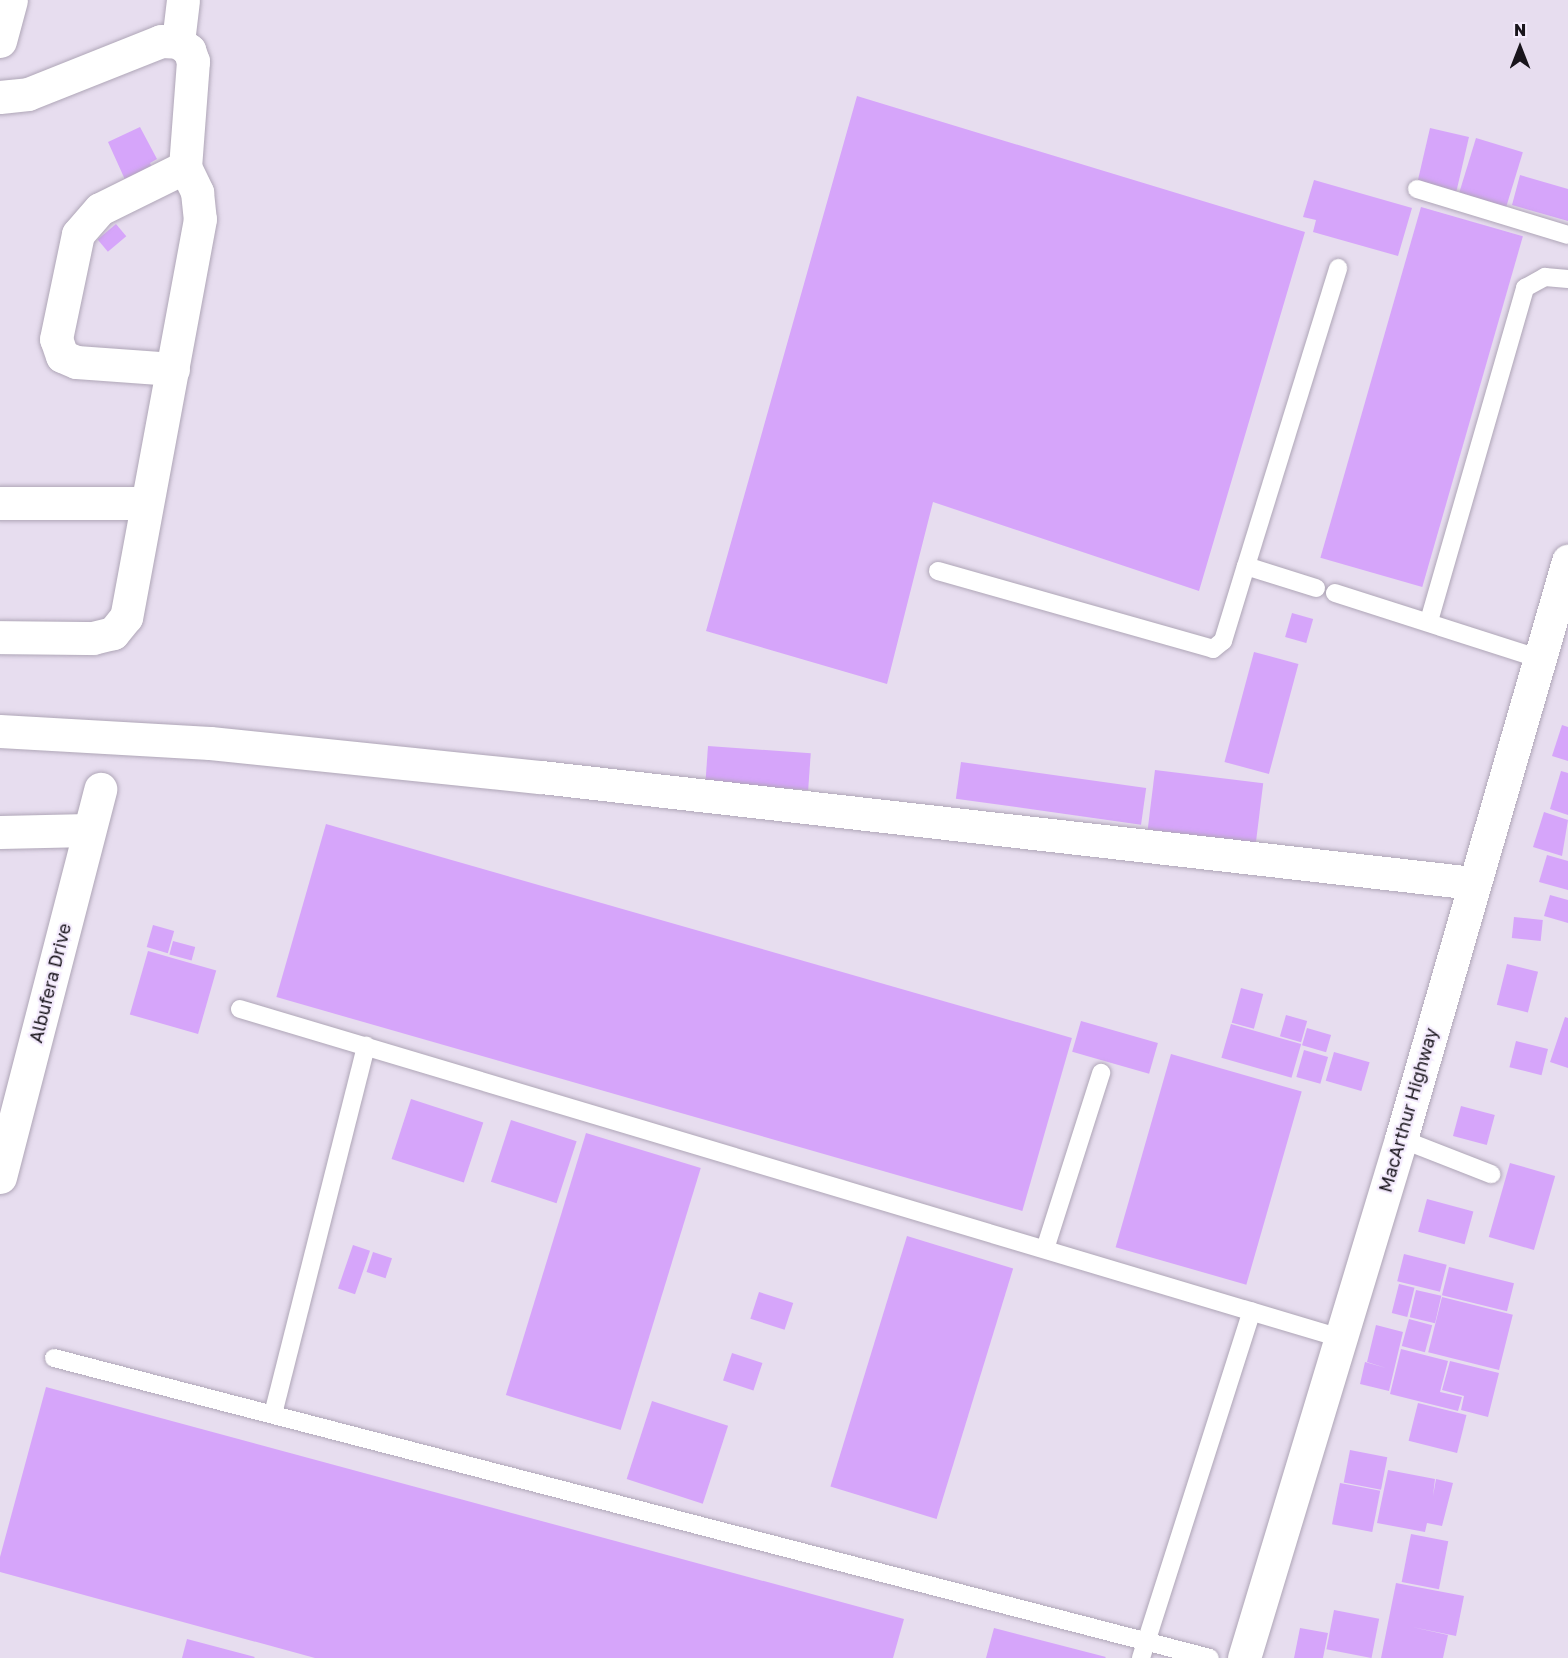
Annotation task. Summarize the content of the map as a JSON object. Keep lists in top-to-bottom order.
{
  "streets": {
    "main road": ["Albufera Drive", "MacArthur Highway"]
  },
  "north": "top"
}
